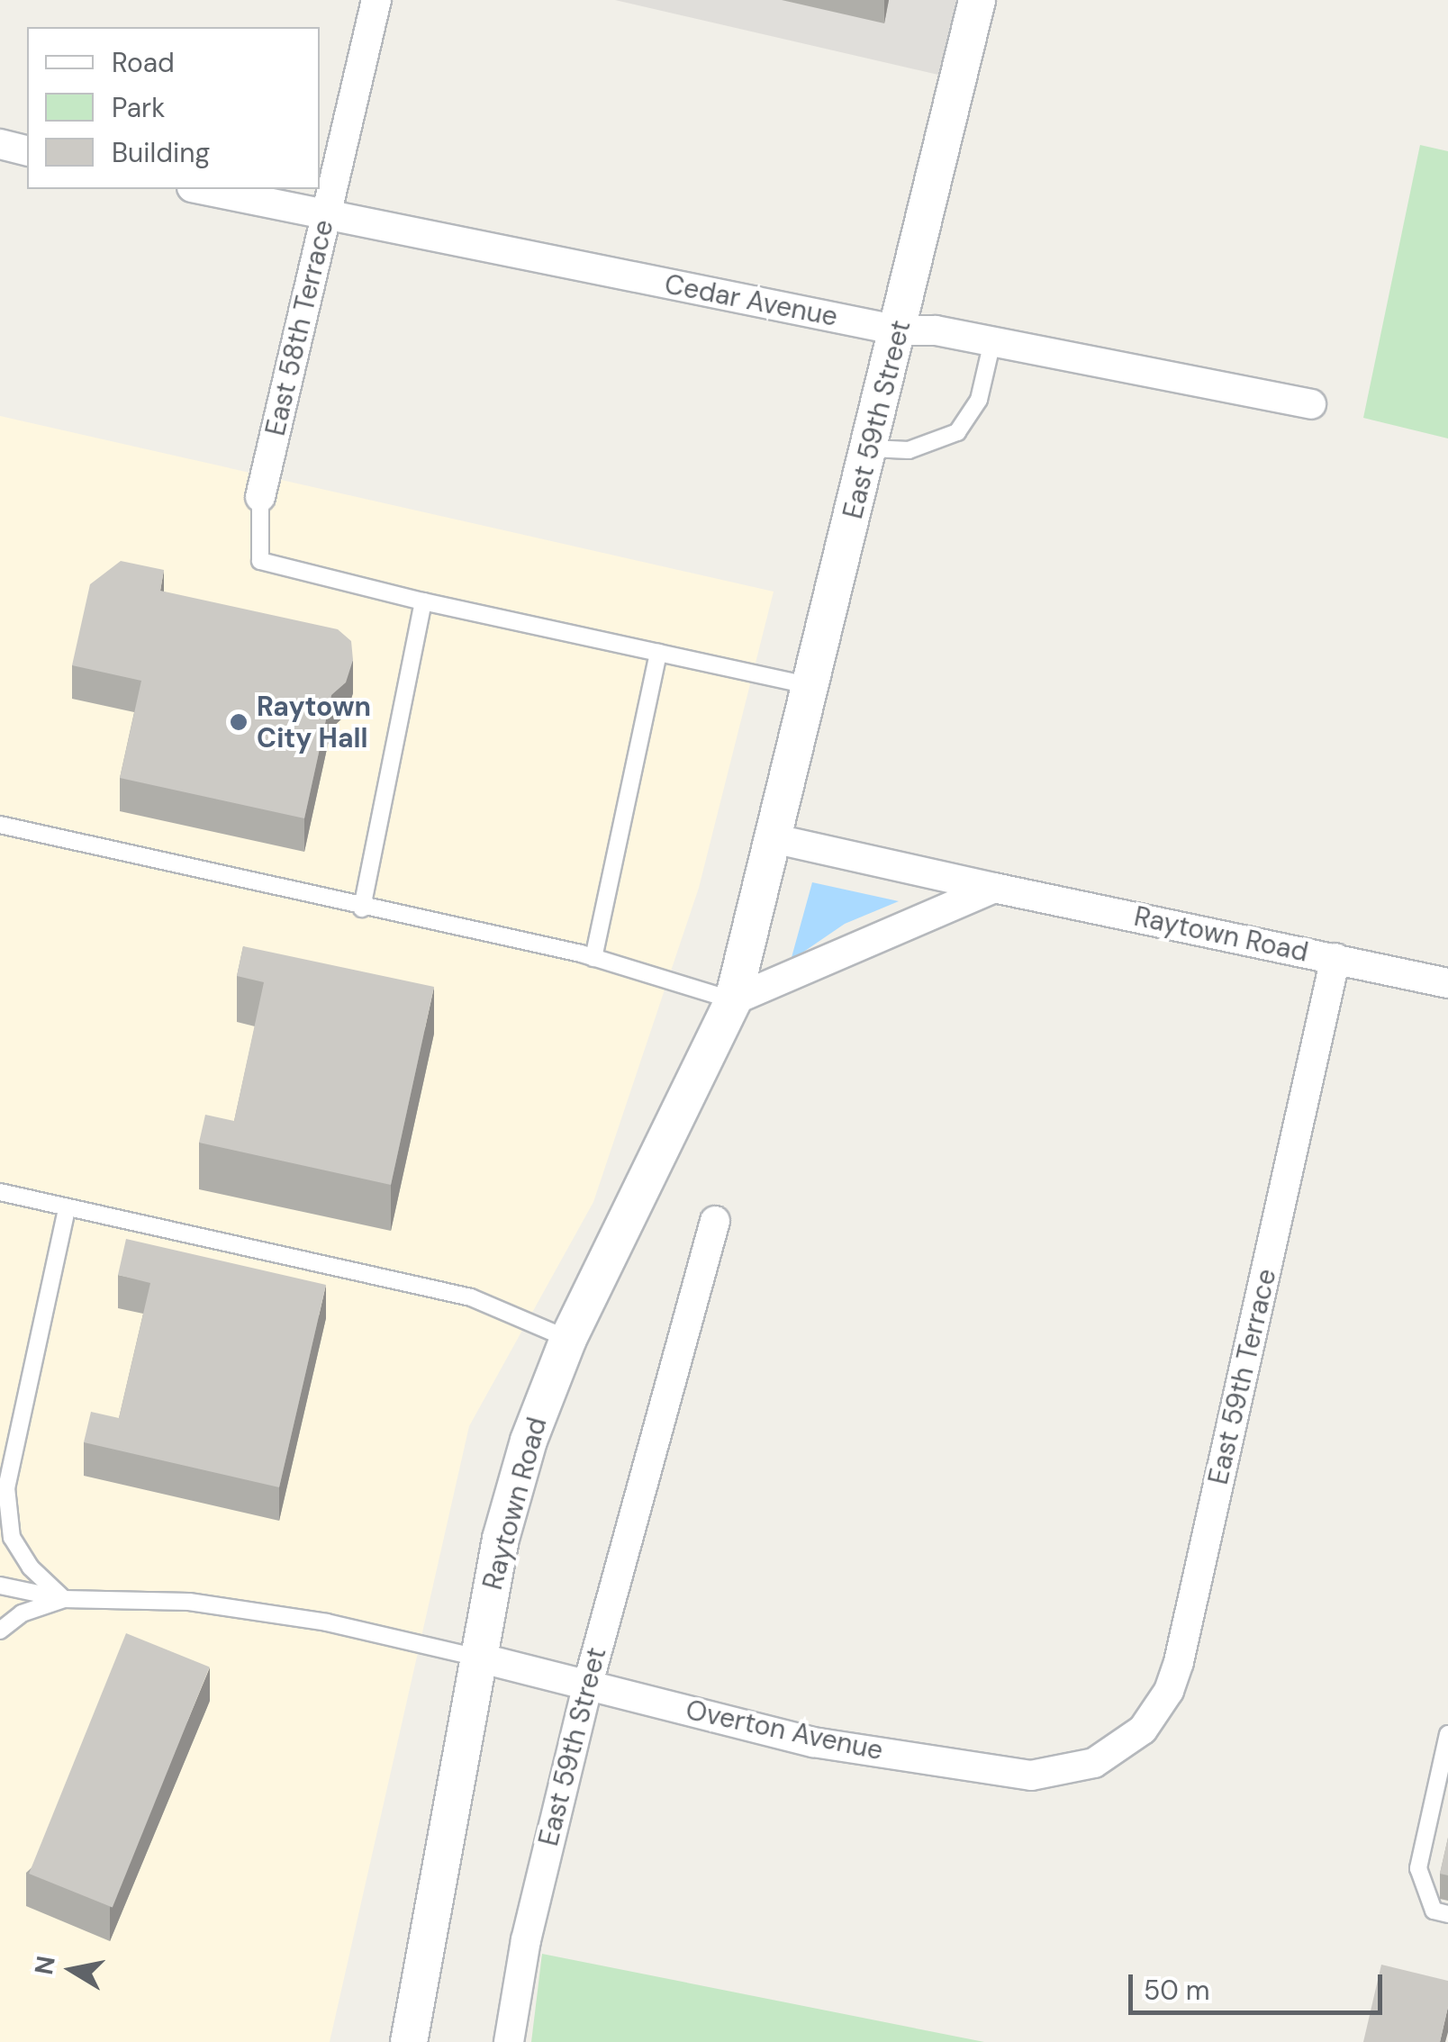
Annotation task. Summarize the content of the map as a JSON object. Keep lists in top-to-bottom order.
{
  "streets": {
    "street": [
      "Cedar Avenue",
      "East 58th Terrace",
      "East 59th Street",
      "Raytown Road",
      "East 59th Terrace",
      "Overton Avenue"
    ]
  },
  "crossings": [
    ["Cedar Avenue", "East 58th Terrace"],
    ["Cedar Avenue", "East 59th Street"],
    ["East 59th Street", "Raytown Road"],
    ["East 59th Street", "Overton Avenue"],
    ["Raytown Road", "East 59th Terrace"],
    ["Raytown Road", "Overton Avenue"],
    ["East 59th Terrace", "Overton Avenue"]
  ],
  "places": ["Raytown City Hall"],
  "legend": ["Road", "Park", "Building"],
  "scale_bar": "50 m",
  "north": "left"
}
